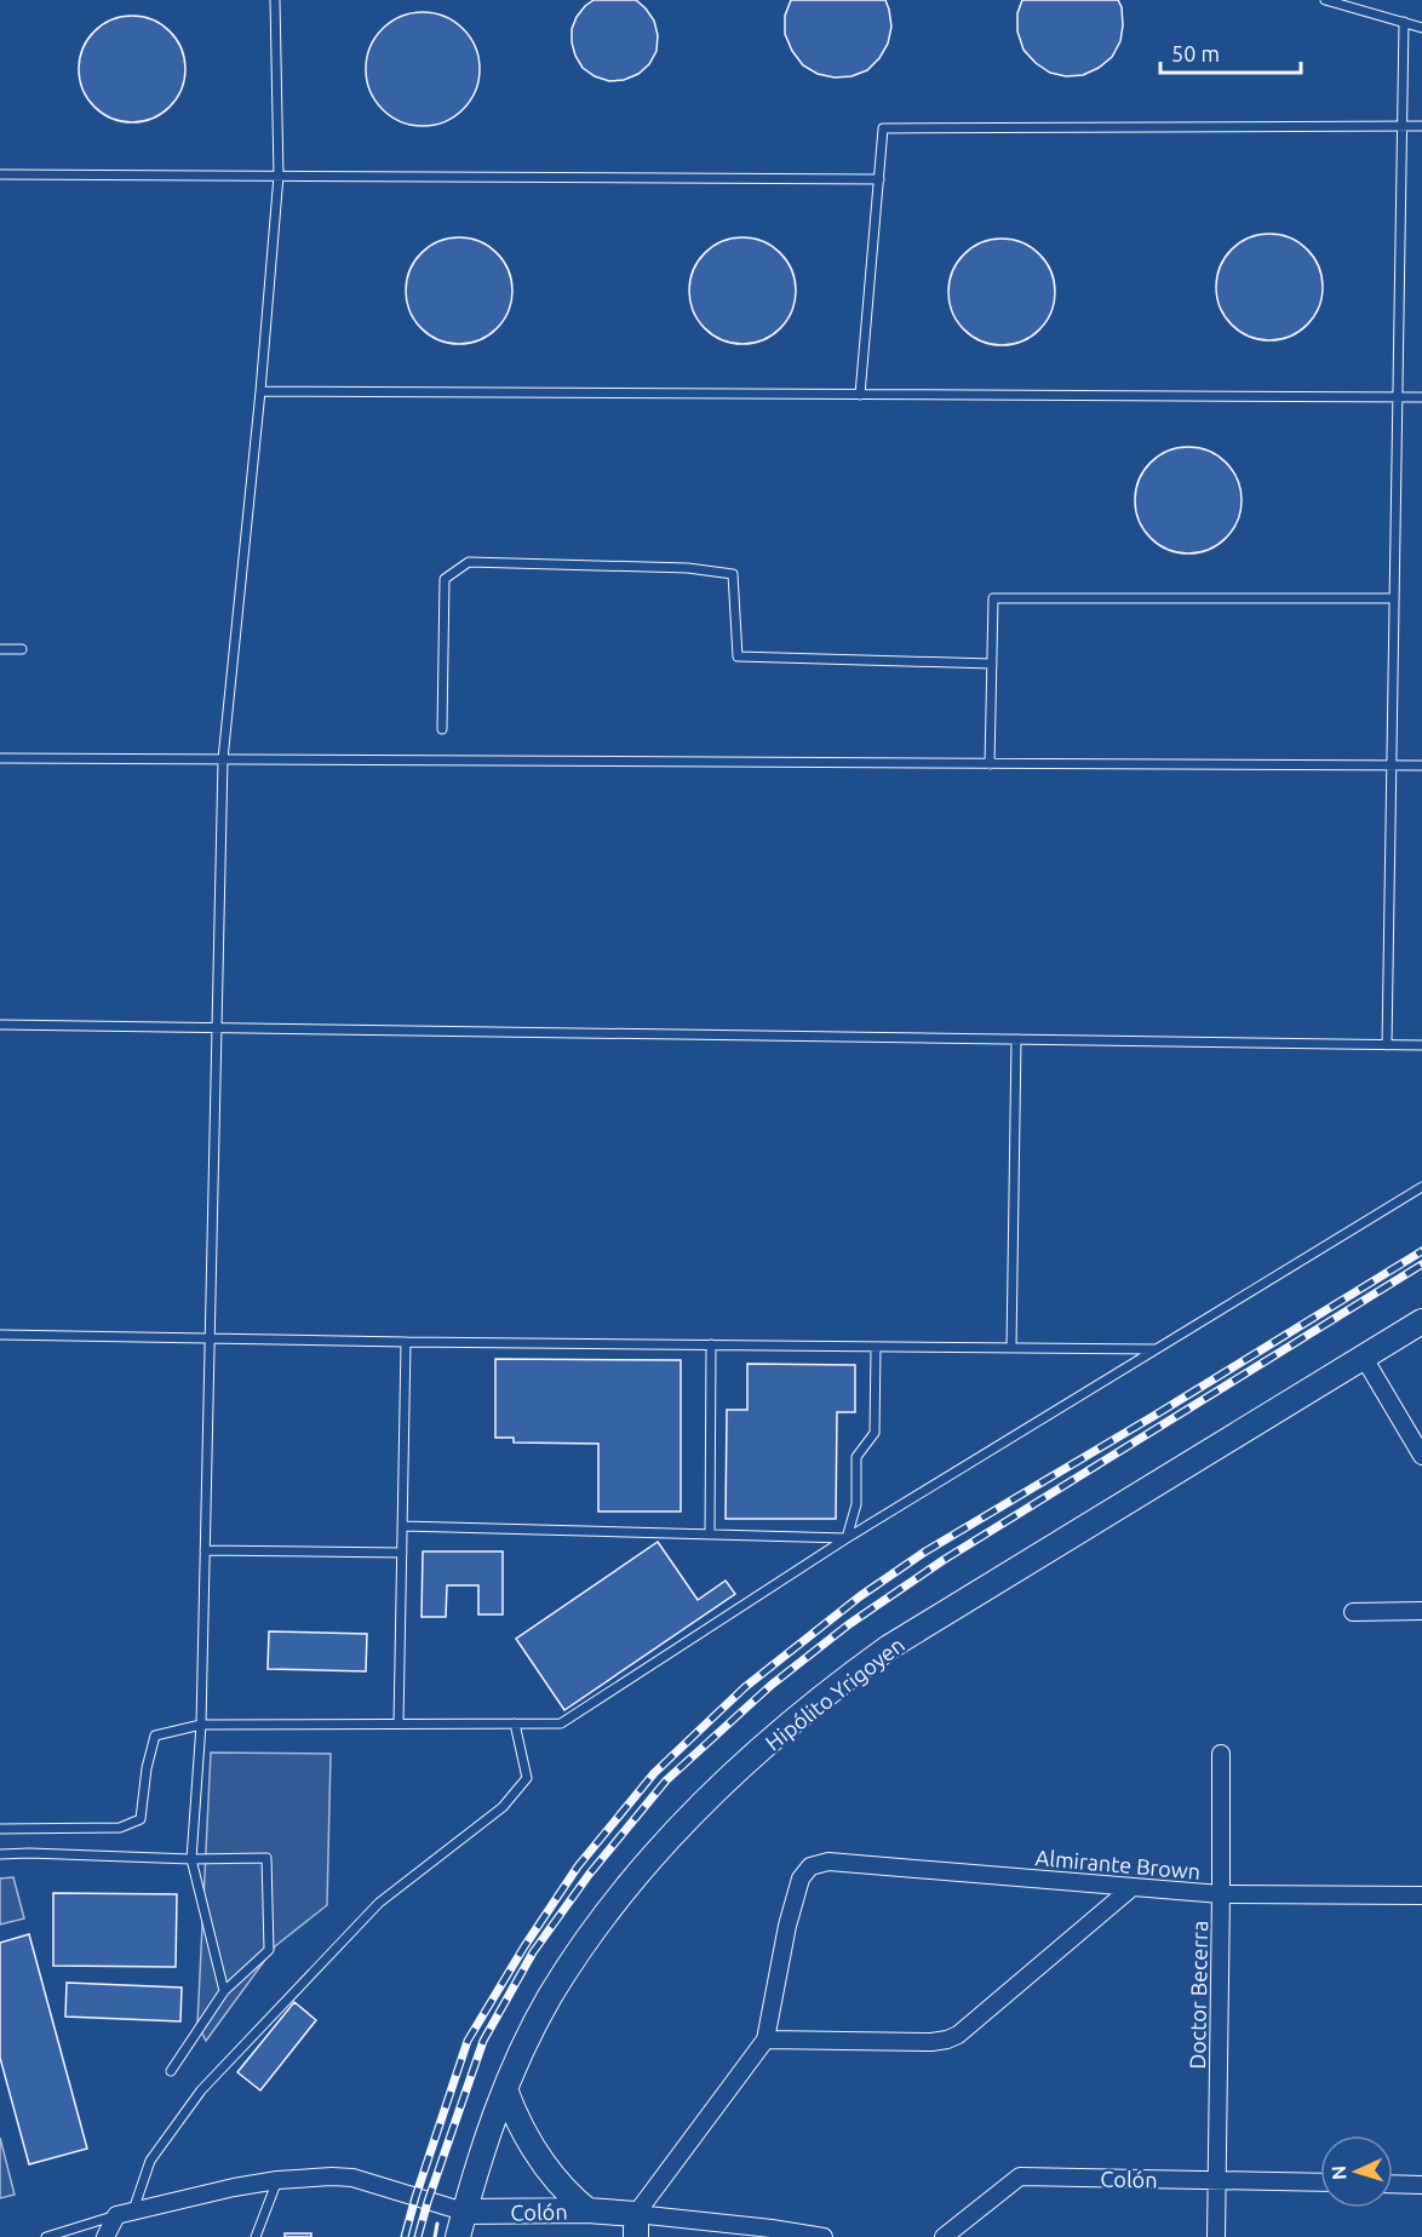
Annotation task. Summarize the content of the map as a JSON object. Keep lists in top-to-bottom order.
{
  "streets": {
    "street": [
      "Hipólito Yrigoyen",
      "Almirante Brown",
      "Doctor Becerra",
      "Colón"
    ]
  },
  "crossings": [
    ["Hipólito Yrigoyen", "Colón"],
    ["Almirante Brown", "Doctor Becerra"],
    ["Doctor Becerra", "Colón"]
  ],
  "scale_bar": "50 m",
  "north": "left"
}
